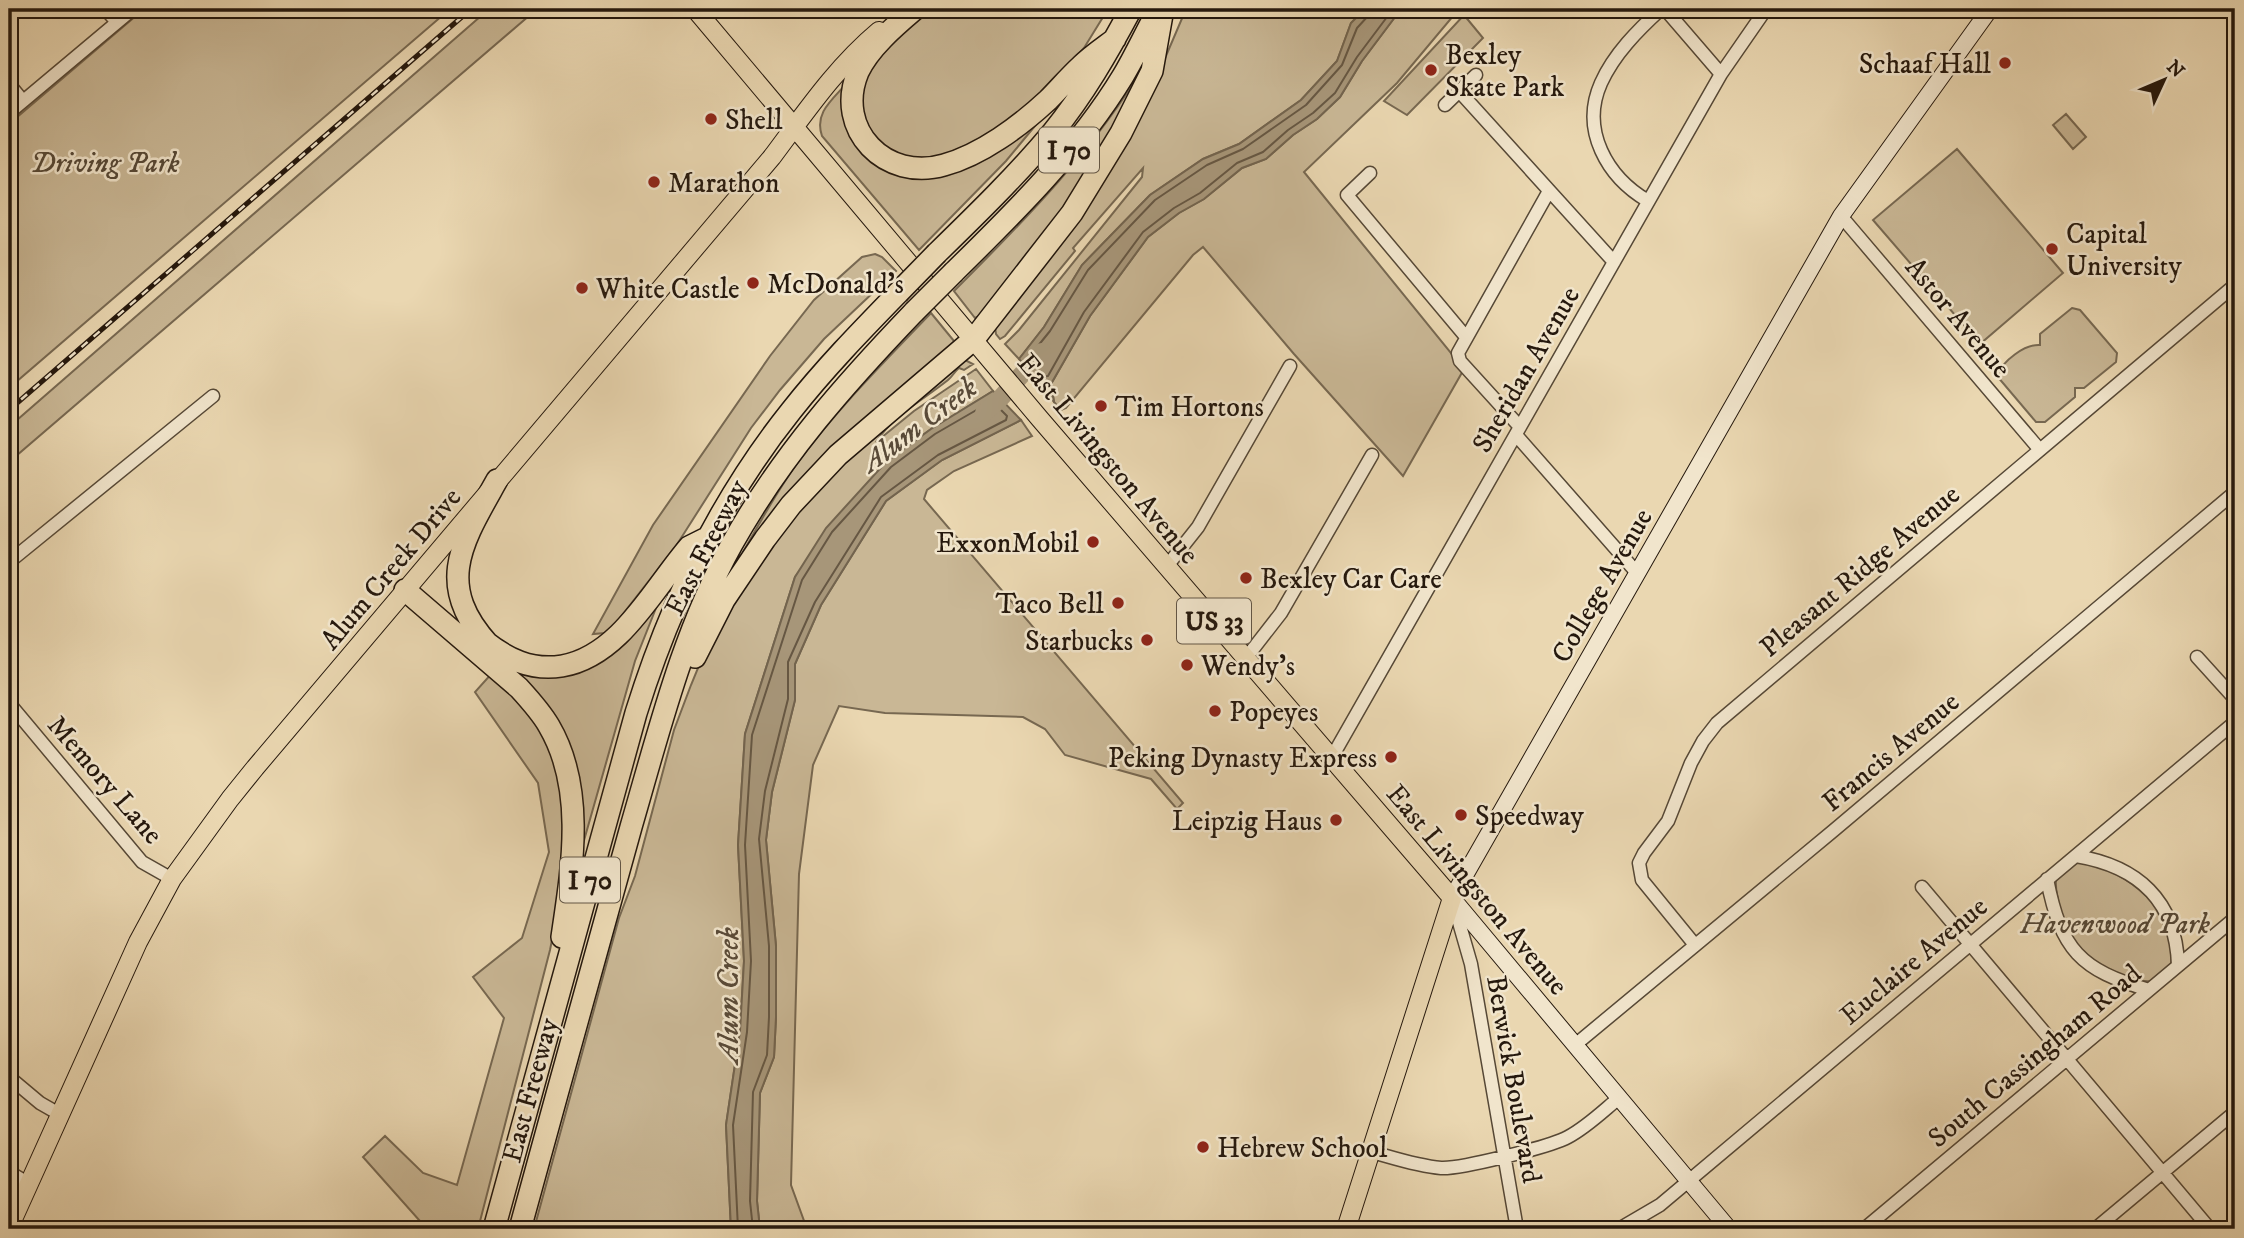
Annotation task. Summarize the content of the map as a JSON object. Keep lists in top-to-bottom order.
{
  "streets": {
    "highway": ["I 70", "East Freeway"],
    "main road": [
      "East Livingston Avenue",
      "Alum Creek Drive",
      "College Avenue",
      "US 33"
    ],
    "street": [
      "Astor Avenue",
      "Sheridan Avenue",
      "Pleasant Ridge Avenue",
      "Francis Avenue",
      "Memory Lane",
      "Euclaire Avenue",
      "South Cassingham Road",
      "Berwick Boulevard"
    ]
  },
  "crossings": [
    ["Astor Avenue", "Pleasant Ridge Avenue"],
    ["Astor Avenue", "College Avenue"],
    ["Sheridan Avenue", "East Livingston Avenue"],
    ["East Livingston Avenue", "Alum Creek Drive"],
    ["East Livingston Avenue", "College Avenue"],
    ["East Livingston Avenue", "Francis Avenue"],
    ["East Livingston Avenue", "Euclaire Avenue"],
    ["East Livingston Avenue", "Berwick Boulevard"],
    ["Alum Creek Drive", "Memory Lane"],
    ["Pleasant Ridge Avenue", "Francis Avenue"],
    ["College Avenue", "Berwick Boulevard"],
    ["Euclaire Avenue", "South Cassingham Road"]
  ],
  "water": ["Alum Creek"],
  "parks": ["Driving Park", "Havenwood Park"],
  "places": [
    "Schaaf Hall",
    "Bexley Skate Park",
    "Shell",
    "Marathon",
    "Capital University",
    "McDonald's",
    "White Castle",
    "Tim Hortons",
    "ExxonMobil",
    "Bexley Car Care",
    "Taco Bell",
    "Starbucks",
    "Wendy's",
    "Popeyes",
    "Peking Dynasty Express",
    "Speedway",
    "Leipzig Haus",
    "Hebrew School"
  ],
  "north": "top right"
}
